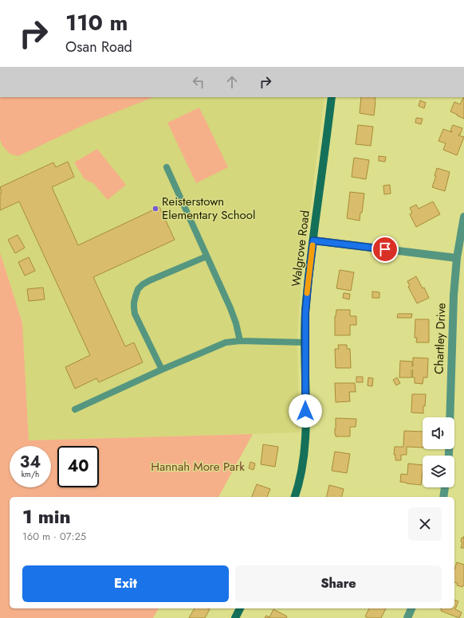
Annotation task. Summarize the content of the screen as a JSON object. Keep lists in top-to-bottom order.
{
  "streets": {
    "street": ["Walgrove Road", "Chartley Drive"]
  },
  "parks": ["Hannah More Park"],
  "places": ["Reisterstown Elementary School"],
  "page": {
    "turn": ["110 m", "Osan Road"],
    "speed": "34 km/h",
    "limit": "40",
    "heading": ["1 min", "160 m · 07:25"],
    "buttons": ["Exit", "Share"]
  }
}
